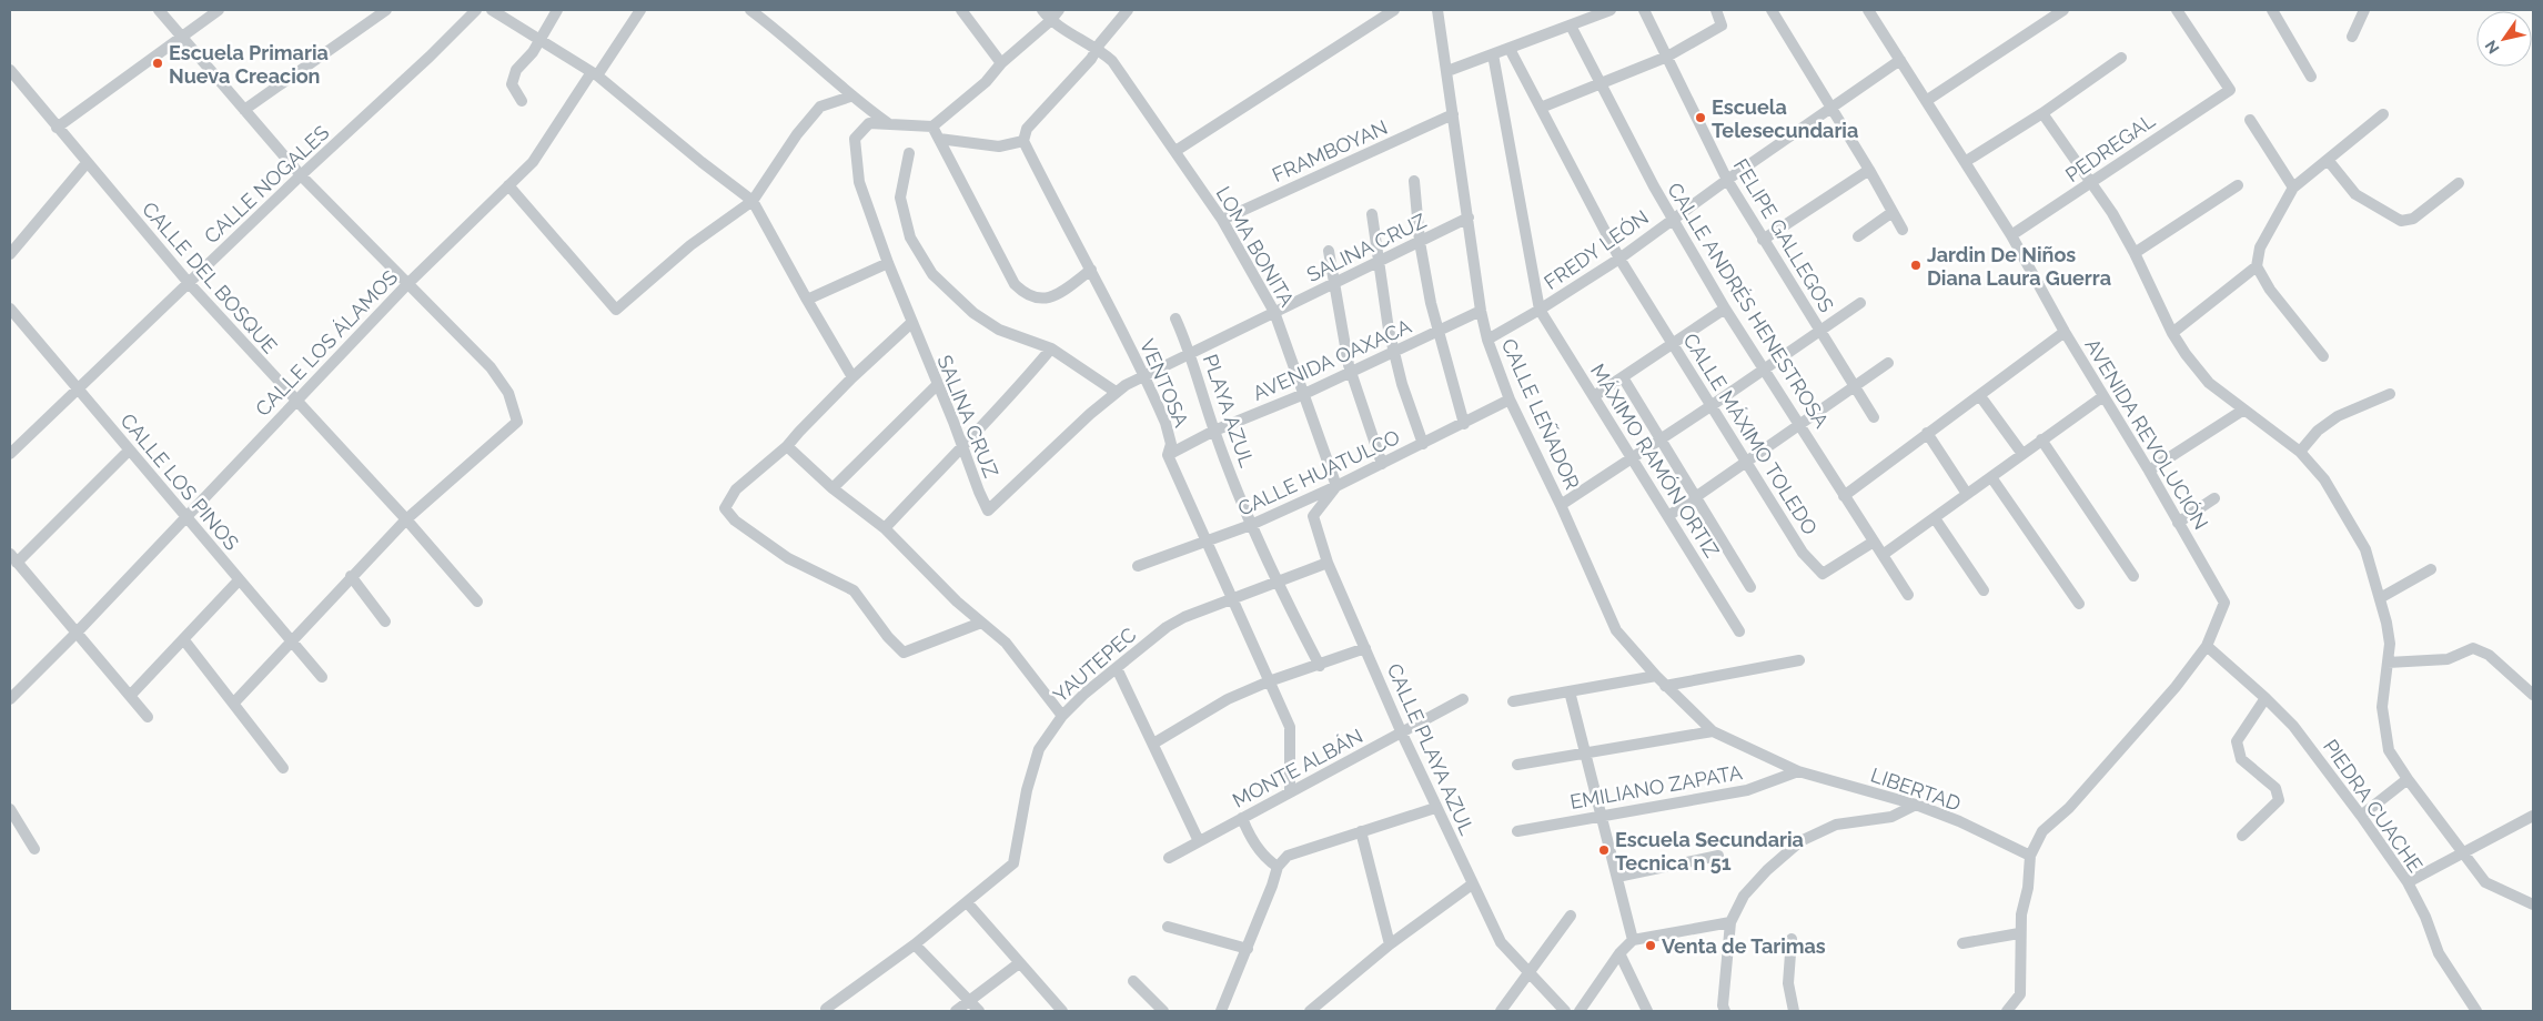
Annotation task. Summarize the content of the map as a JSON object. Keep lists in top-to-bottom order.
{
  "streets": {
    "street": [
      "PEDREGAL",
      "FRAMBOYAN",
      "CALLE NOGALES",
      "FELIPE GALLEGOS",
      "LOMA BONITA",
      "SALINA CRUZ",
      "FREDY LEÓN",
      "CALLE DEL BOSQUE",
      "CALLE ANDRÉS HENESTROSA",
      "CALLE LOS ÁLAMOS",
      "AVENIDA OAXACA",
      "VENTOSA",
      "PLAYA AZUL",
      "CALLE LEÑADOR",
      "CALLE MÁXIMO TOLEDO",
      "AVENIDA REVOLUCIÓN",
      "MÁXIMO RAMÓN ORTIZ",
      "CALLE HUATULCO",
      "CALLE LOS PINOS",
      "YAUTEPEC",
      "CALLE PLAYA AZUL",
      "MONTE ALBÁN",
      "EMILIANO ZAPATA",
      "LIBERTAD",
      "PIEDRA CUACHE"
    ]
  },
  "crossings": [
    ["PEDREGAL", "AVENIDA REVOLUCIÓN"],
    ["FRAMBOYAN", "LOMA BONITA"],
    ["FRAMBOYAN", "CALLE LEÑADOR"],
    ["CALLE NOGALES", "CALLE DEL BOSQUE"],
    ["CALLE NOGALES", "CALLE LOS PINOS"],
    ["FELIPE GALLEGOS", "FREDY LEÓN"],
    ["LOMA BONITA", "SALINA CRUZ"],
    ["LOMA BONITA", "AVENIDA OAXACA"],
    ["LOMA BONITA", "CALLE HUATULCO"],
    ["LOMA BONITA", "CALLE PLAYA AZUL"],
    ["SALINA CRUZ", "VENTOSA"],
    ["SALINA CRUZ", "PLAYA AZUL"],
    ["SALINA CRUZ", "CALLE LEÑADOR"],
    ["FREDY LEÓN", "CALLE ANDRÉS HENESTROSA"],
    ["FREDY LEÓN", "CALLE LEÑADOR"],
    ["FREDY LEÓN", "CALLE MÁXIMO TOLEDO"],
    ["FREDY LEÓN", "AVENIDA REVOLUCIÓN"],
    ["FREDY LEÓN", "MÁXIMO RAMÓN ORTIZ"],
    ["CALLE DEL BOSQUE", "CALLE LOS ÁLAMOS"],
    ["CALLE ANDRÉS HENESTROSA", "CALLE MÁXIMO TOLEDO"],
    ["CALLE LOS ÁLAMOS", "CALLE LOS PINOS"],
    ["AVENIDA OAXACA", "VENTOSA"],
    ["AVENIDA OAXACA", "PLAYA AZUL"],
    ["AVENIDA OAXACA", "CALLE LEÑADOR"],
    ["VENTOSA", "CALLE HUATULCO"],
    ["VENTOSA", "YAUTEPEC"],
    ["VENTOSA", "MONTE ALBÁN"],
    ["PLAYA AZUL", "CALLE HUATULCO"],
    ["PLAYA AZUL", "YAUTEPEC"],
    ["CALLE LEÑADOR", "CALLE HUATULCO"],
    ["CALLE LEÑADOR", "LIBERTAD"],
    ["AVENIDA REVOLUCIÓN", "LIBERTAD"],
    ["AVENIDA REVOLUCIÓN", "PIEDRA CUACHE"],
    ["CALLE HUATULCO", "CALLE PLAYA AZUL"],
    ["YAUTEPEC", "CALLE PLAYA AZUL"],
    ["CALLE PLAYA AZUL", "MONTE ALBÁN"],
    ["EMILIANO ZAPATA", "LIBERTAD"]
  ],
  "places": [
    "Escuela Primaria Nueva Creacion",
    "Escuela Telesecundaria",
    "Jardin De Niños Diana Laura Guerra",
    "Escuela Secundaria Tecnica n 51",
    "Venta de Tarimas"
  ],
  "north": "bottom left"
}
